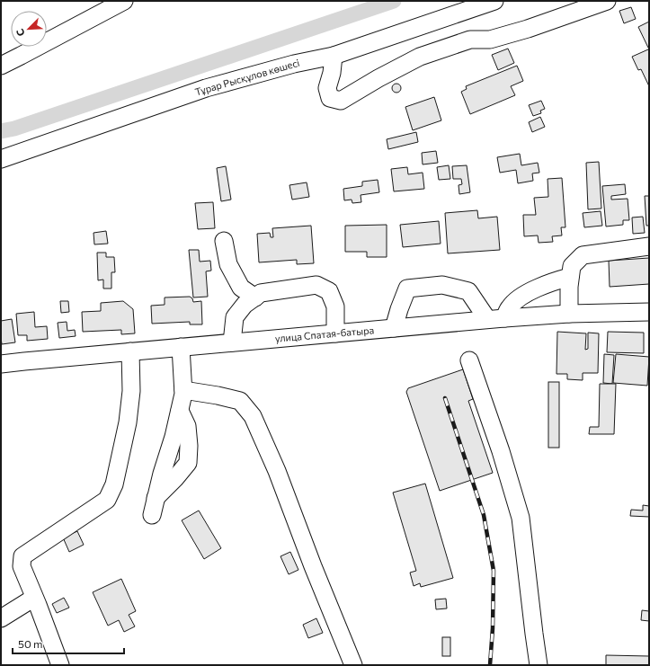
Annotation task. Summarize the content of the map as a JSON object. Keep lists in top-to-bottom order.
{
  "streets": {
    "street": ["Тұрар Рысқұлов көшесі", "улица Спатая-батыра"]
  },
  "scale_bar": "50 m",
  "north": "bottom left"
}
